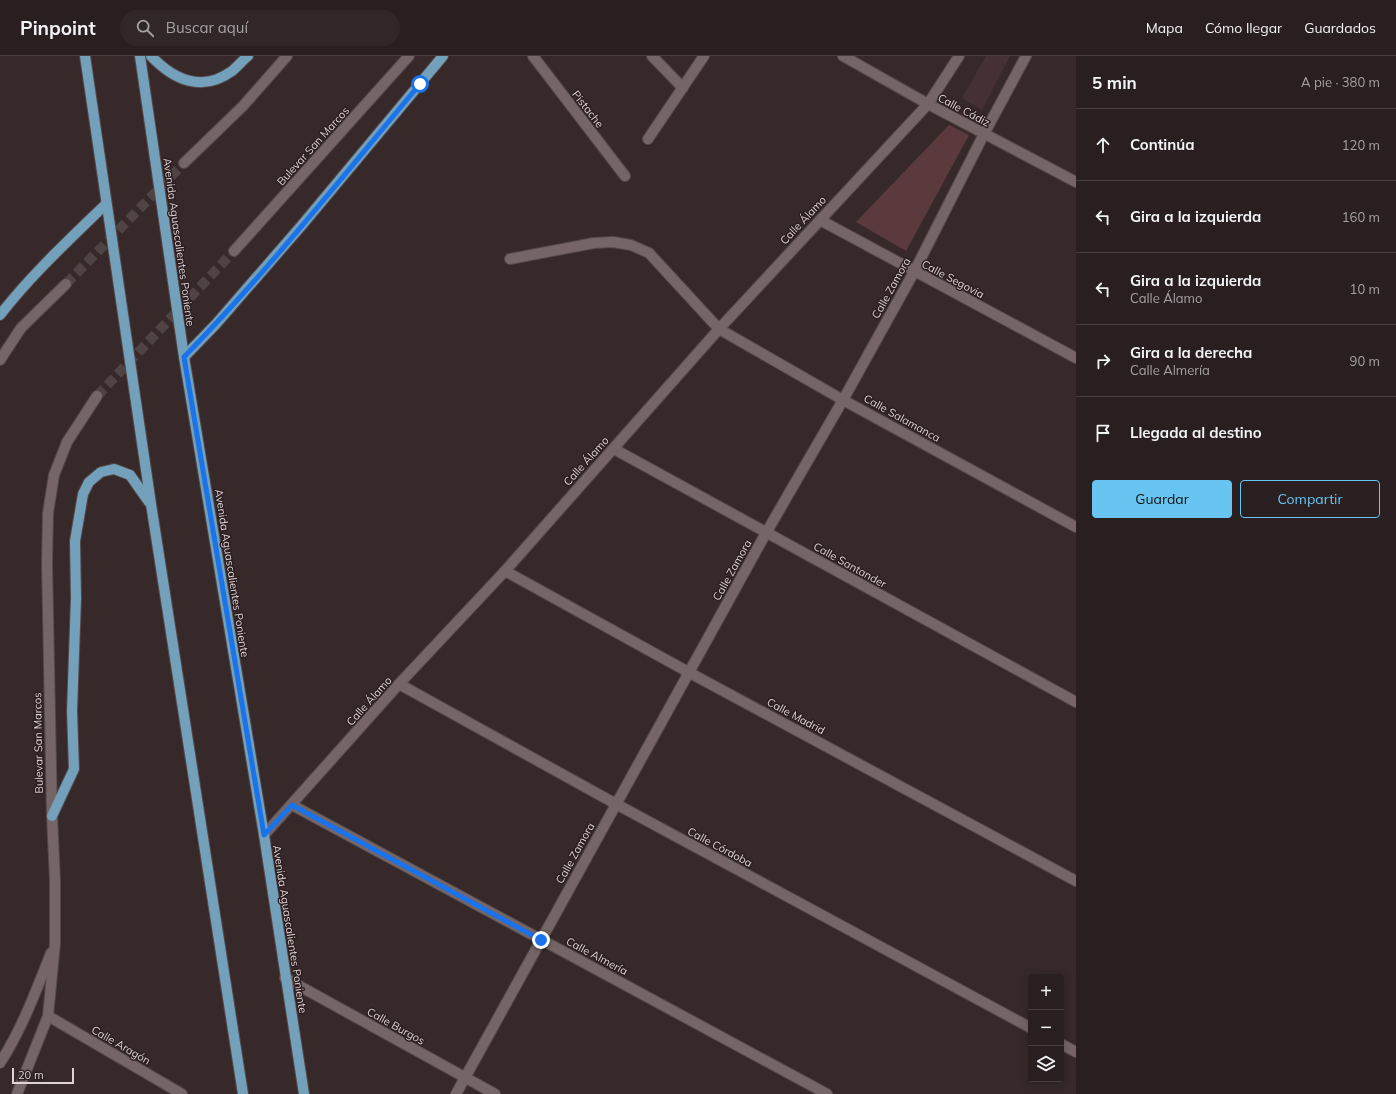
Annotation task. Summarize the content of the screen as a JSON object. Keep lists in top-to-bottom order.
{
  "streets": {
    "main road": ["Avenida Aguascalientes Poniente"],
    "street": [
      "Pistache",
      "Calle Cádiz",
      "Bulevar San Marcos",
      "Calle Álamo",
      "Calle Segovia",
      "Calle Zamora",
      "Calle Salamanca",
      "Calle Santander",
      "Calle Madrid",
      "Calle Córdoba",
      "Calle Almería",
      "Calle Burgos",
      "Calle Aragón"
    ]
  },
  "crossings": [
    ["Calle Cádiz", "Calle Álamo"],
    ["Calle Cádiz", "Calle Zamora"],
    ["Bulevar San Marcos", "Calle Aragón"],
    ["Calle Álamo", "Avenida Aguascalientes Poniente"],
    ["Calle Álamo", "Calle Segovia"],
    ["Calle Álamo", "Calle Salamanca"],
    ["Calle Álamo", "Calle Santander"],
    ["Calle Álamo", "Calle Madrid"],
    ["Calle Álamo", "Calle Córdoba"],
    ["Calle Álamo", "Calle Almería"],
    ["Avenida Aguascalientes Poniente", "Calle Burgos"],
    ["Calle Segovia", "Calle Zamora"],
    ["Calle Zamora", "Calle Salamanca"],
    ["Calle Zamora", "Calle Santander"],
    ["Calle Zamora", "Calle Madrid"],
    ["Calle Zamora", "Calle Córdoba"],
    ["Calle Zamora", "Calle Almería"],
    ["Calle Zamora", "Calle Burgos"]
  ],
  "scale_bar": "20 m",
  "page": {
    "header": "Pinpoint",
    "search": "Buscar aquí",
    "nav": ["Mapa", "Cómo llegar", "Guardados"],
    "heading": ["5 min", "A pie · 380 m"],
    "list": [
      ["Continúa", "120 m"],
      ["Gira a la izquierda", "160 m"],
      ["Gira a la izquierda", "Calle Álamo", "10 m"],
      ["Gira a la derecha", "Calle Almería", "90 m"],
      "Llegada al destino"
    ],
    "buttons": ["Guardar", "Compartir"],
    "map_buttons": ["+", "−"],
    "scale": "20 m"
  }
}
